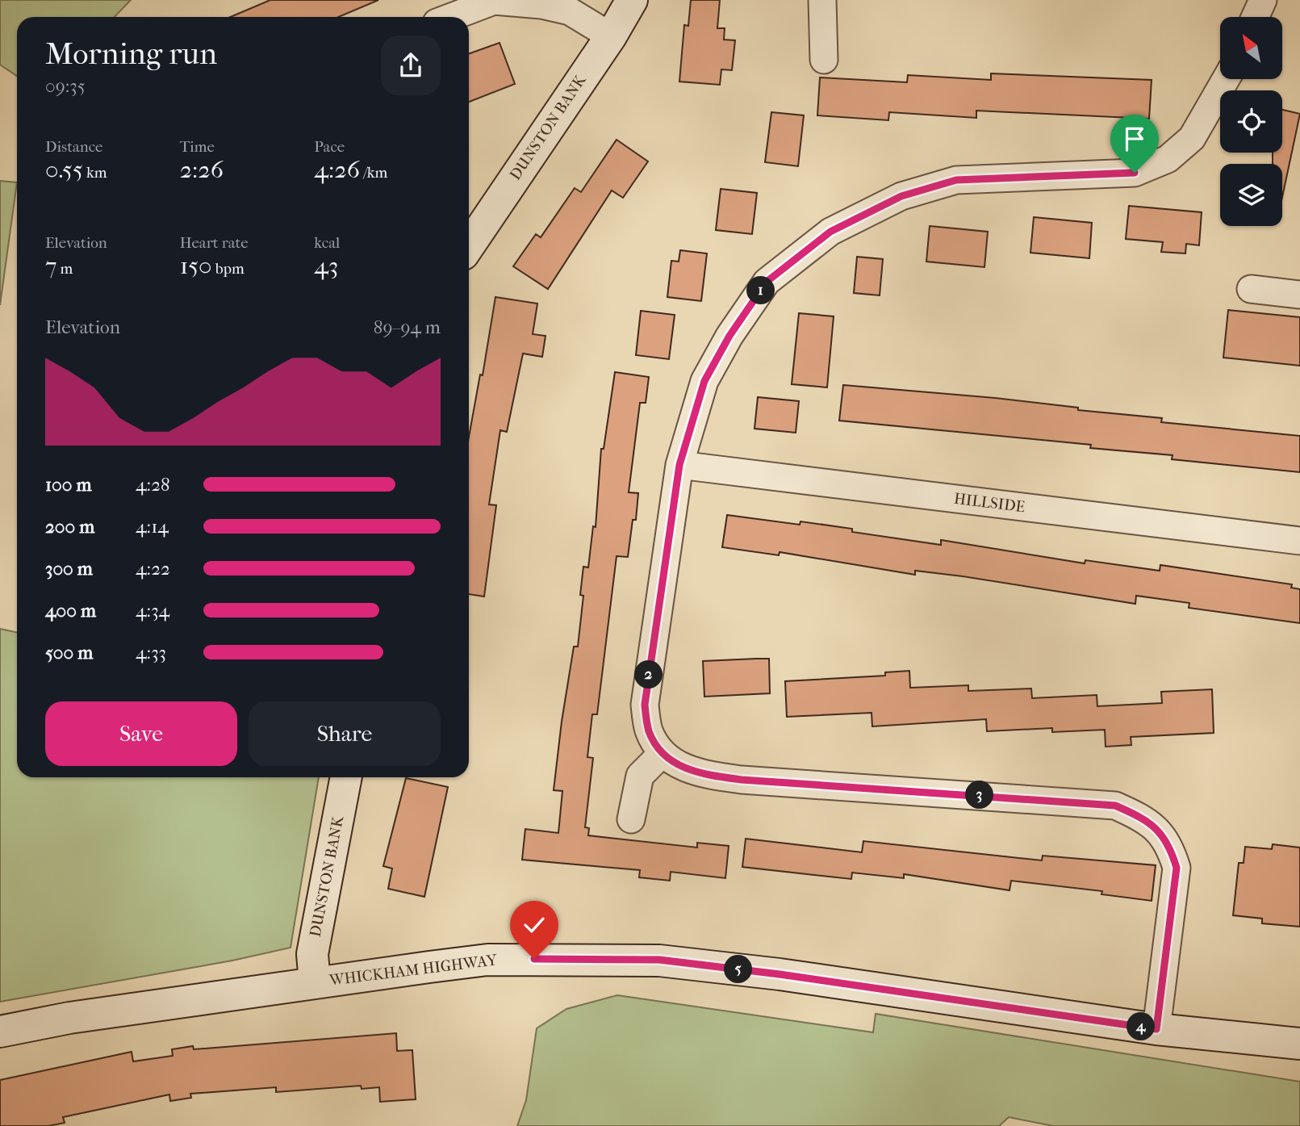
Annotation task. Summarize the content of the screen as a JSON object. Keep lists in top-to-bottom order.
{
  "streets": {
    "main road": ["DUNSTON BANK", "WHICKHAM HIGHWAY"],
    "street": ["HILLSIDE"]
  },
  "crossings": [
    ["DUNSTON BANK", "WHICKHAM HIGHWAY"]
  ],
  "north": "top left",
  "page": {
    "heading": ["Morning run", "09:35"],
    "stats": [
      ["Distance", "0.55 km"],
      ["Time", "2:26"],
      ["Pace", "4:26 /km"],
      ["Elevation", "7 m"],
      ["Heart rate", "150 bpm"],
      ["kcal", "43"]
    ],
    "pins": [
      "1",
      "2",
      "3",
      "5",
      "4"
    ],
    "chart": ["Elevation", "89–94 m"],
    "list": [
      {
        "name": "100 m",
        "note": "4:28"
      },
      {
        "name": "200 m",
        "note": "4:14"
      },
      {
        "name": "300 m",
        "note": "4:22"
      },
      {
        "name": "400 m",
        "note": "4:34"
      },
      {
        "name": "500 m",
        "note": "4:33"
      }
    ],
    "buttons": ["Save", "Share"]
  }
}
